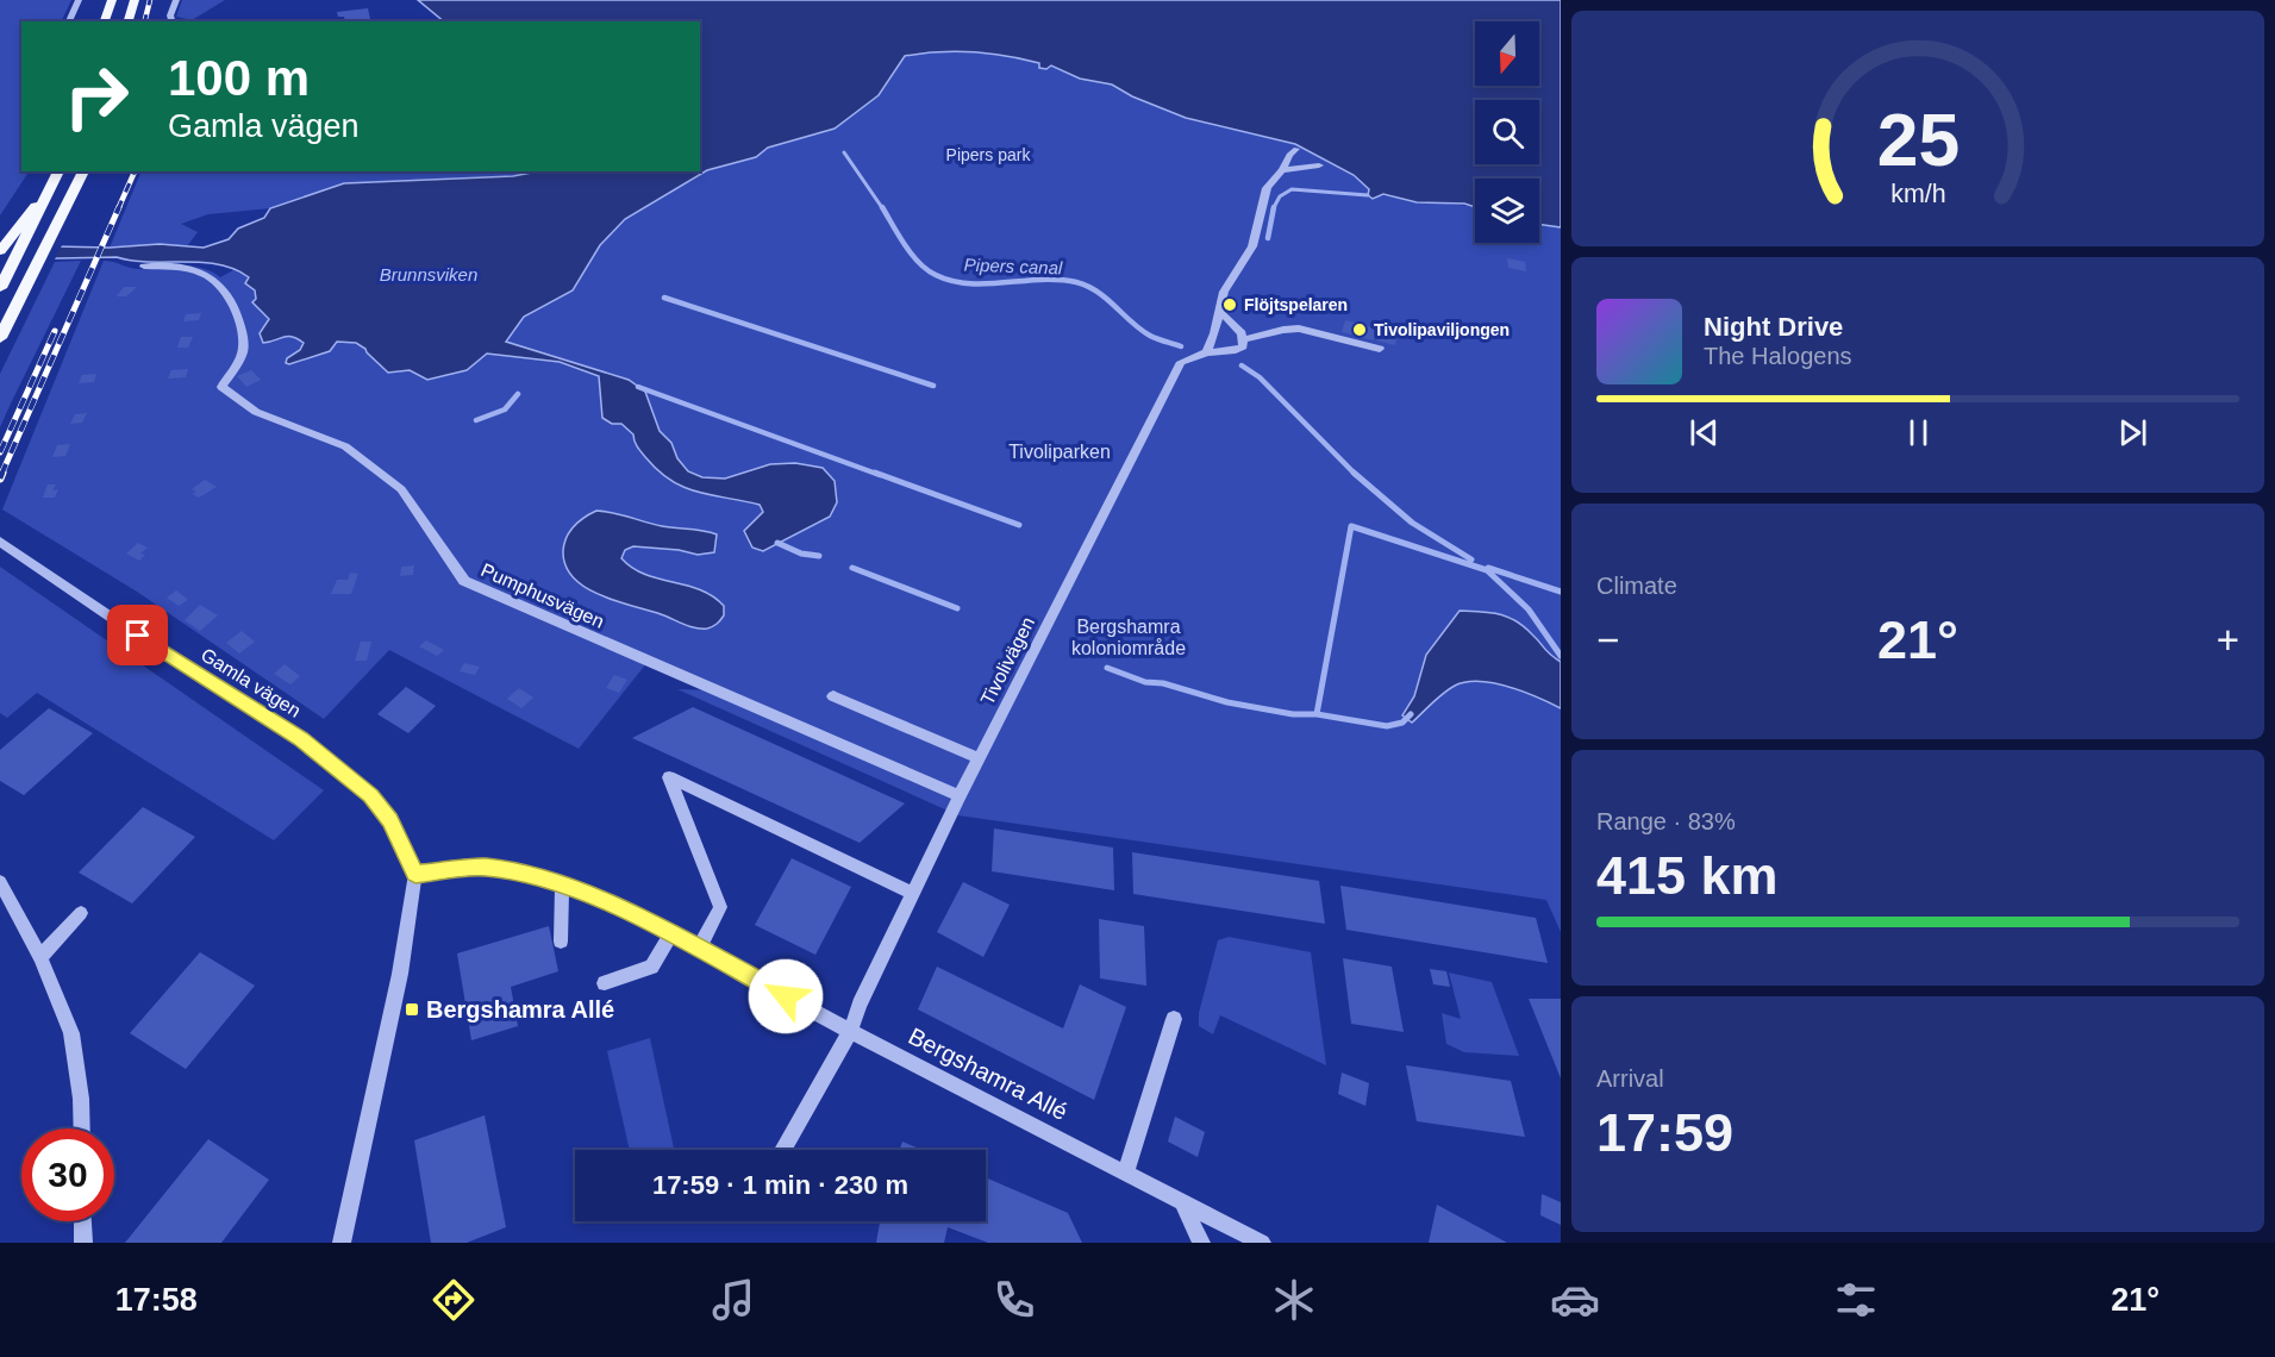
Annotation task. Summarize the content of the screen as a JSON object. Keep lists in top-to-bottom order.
{
  "streets": {
    "street": [
      "Pumphusvägen",
      "Tivolivägen",
      "Gamla vägen",
      "Bergshamra Allé"
    ]
  },
  "crossings": [
    ["Pumphusvägen", "Tivolivägen"],
    ["Tivolivägen", "Bergshamra Allé"],
    ["Gamla vägen", "Bergshamra Allé"]
  ],
  "water": ["Pipers canal", "Brunnsviken"],
  "parks": ["Pipers park", "Tivoliparken", "Bergshamra koloniområde"],
  "places": {
    "other": ["Flöjtspelaren", "Tivolipaviljongen"],
    "transit": ["Bergshamra Allé"]
  },
  "north": "bottom",
  "page": {
    "turn": ["100 m", "Gamla vägen"],
    "song": ["Night Drive", "The Halogens"],
    "tile": [
      "Climate",
      ["Range · 83%", "415 km"],
      ["Arrival", "17:59"]
    ],
    "heat": ["−", "21°", "+"],
    "limit": "30",
    "trip": "17:59 · 1 min · 230 m",
    "tabs": ["17:58", "21°"],
    "gauge": ["25", "km/h"]
  }
}
